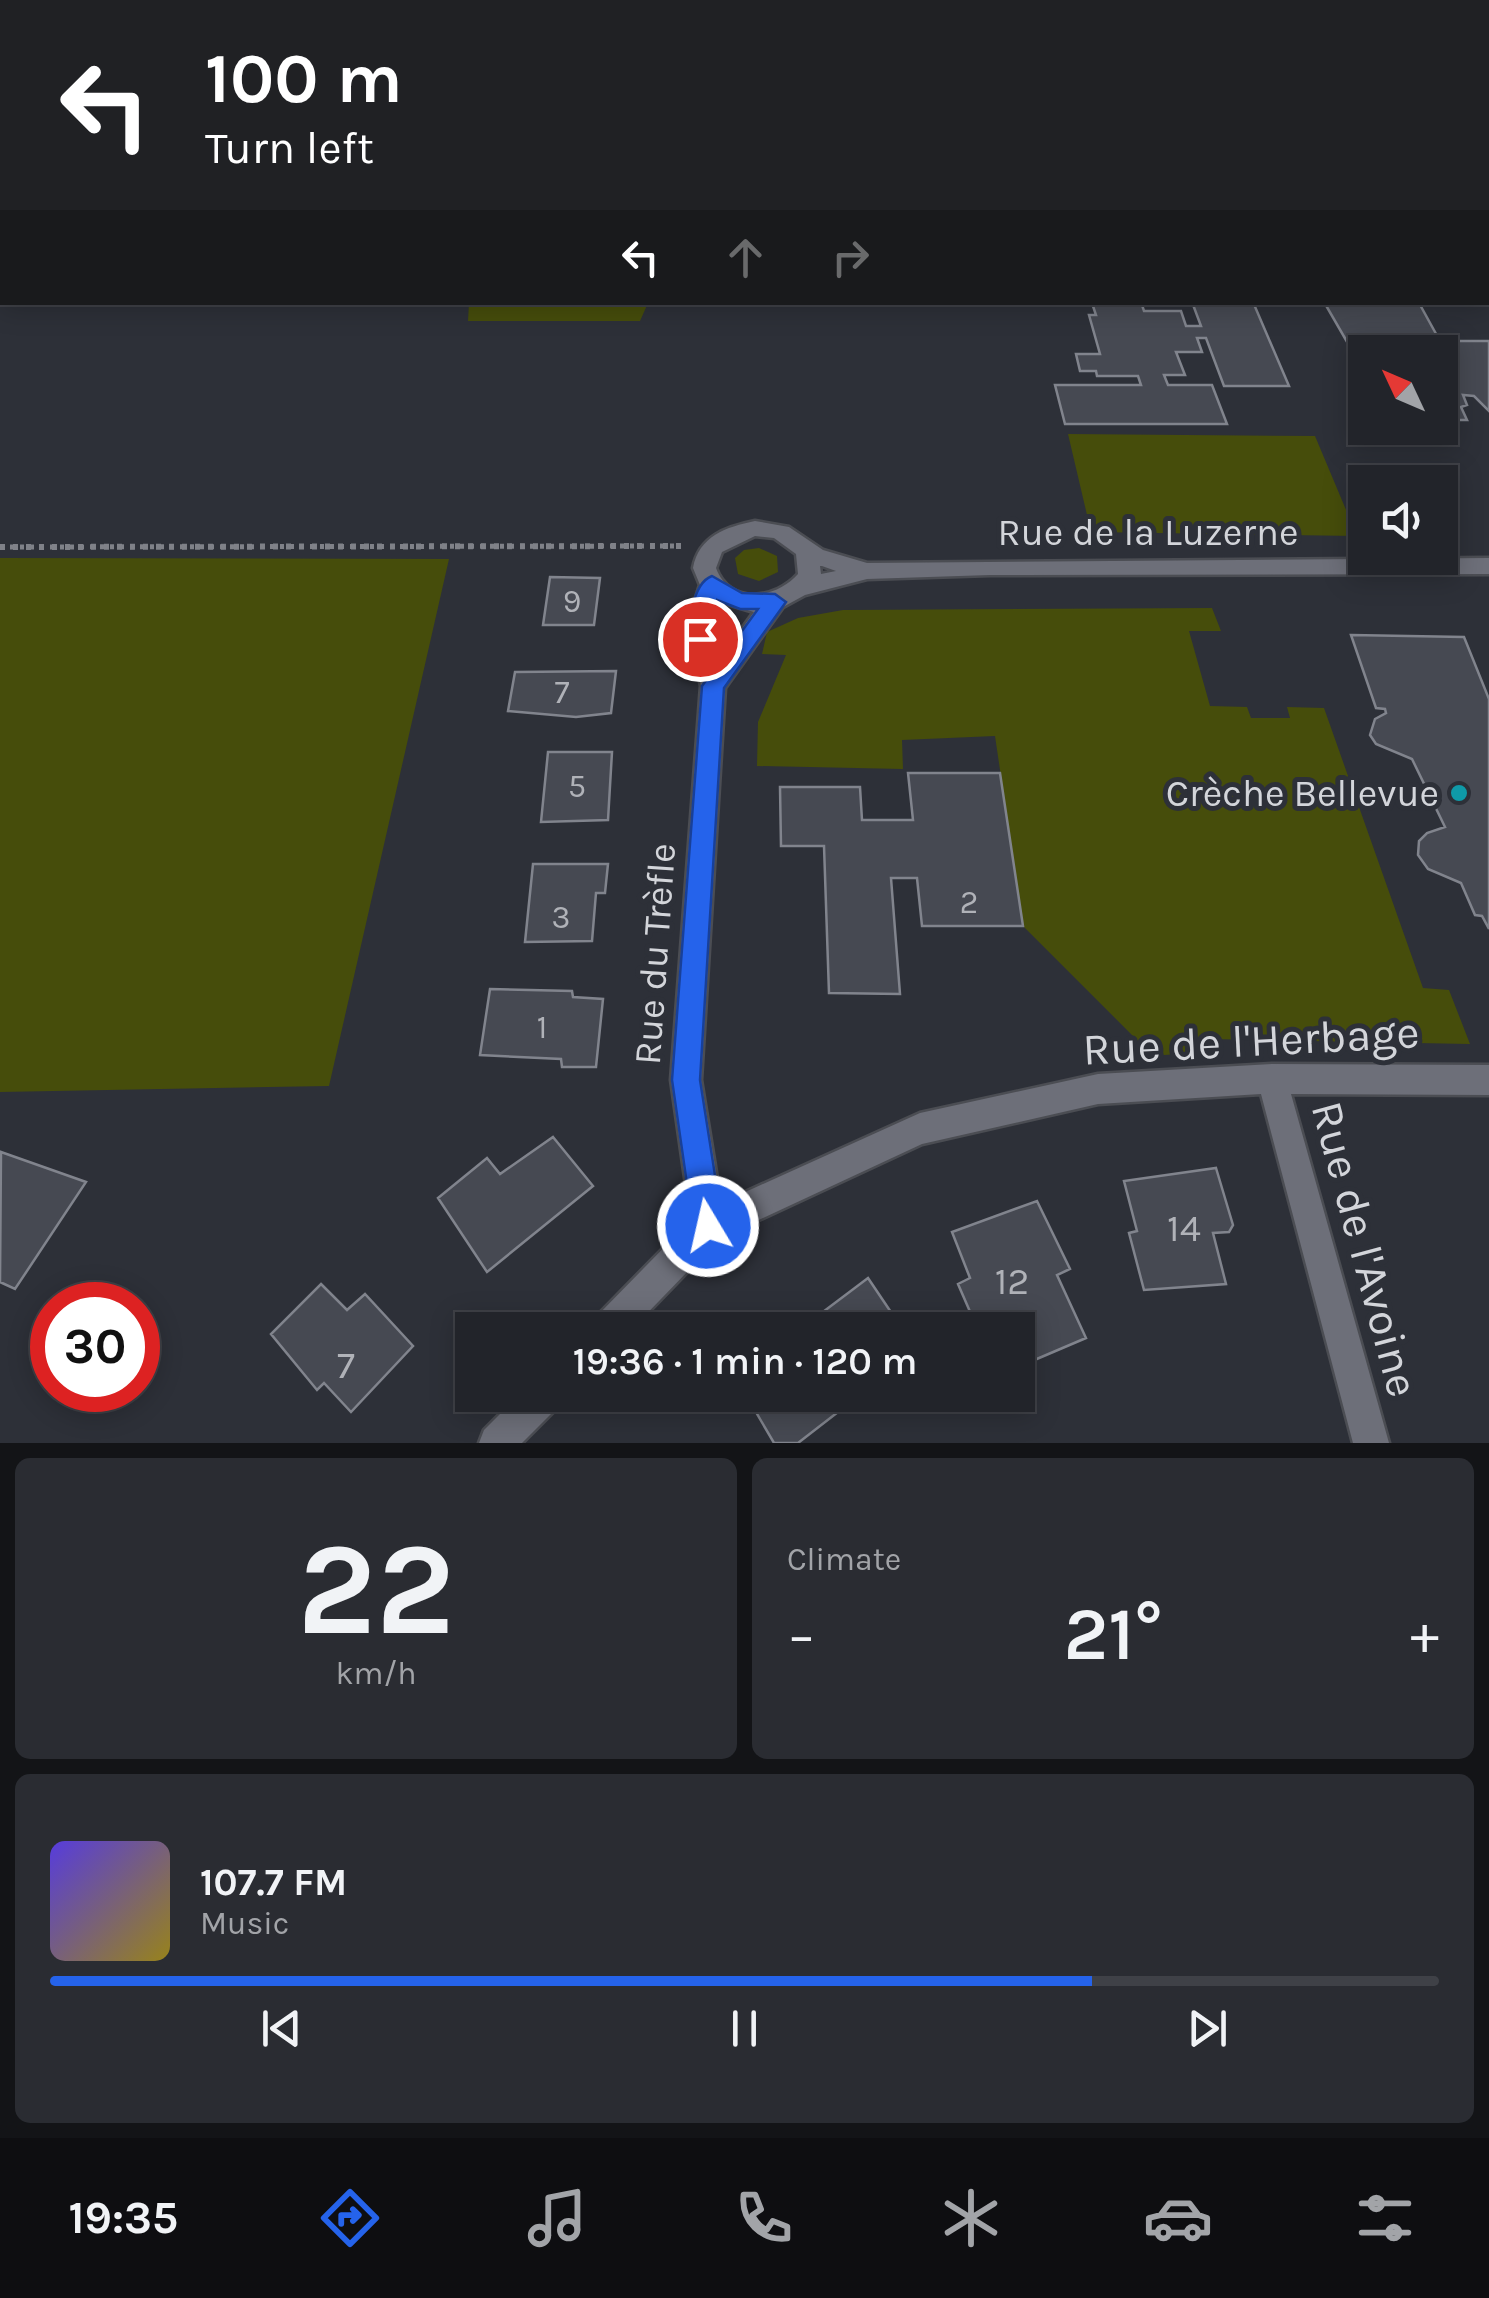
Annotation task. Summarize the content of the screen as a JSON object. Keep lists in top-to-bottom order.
{
  "streets": {
    "street": [
      "Rue de la Luzerne",
      "Rue du Trèfle",
      "Rue de l'Herbage",
      "Rue de l'Avoine"
    ]
  },
  "crossings": [
    ["Rue de la Luzerne", "Rue du Trèfle"],
    ["Rue du Trèfle", "Rue de l'Herbage"],
    ["Rue de l'Herbage", "Rue de l'Avoine"]
  ],
  "places": ["Crèche Bellevue"],
  "house_numbers": [
    "9",
    "7",
    "5",
    "2",
    "3",
    "1",
    "14",
    "12",
    "7"
  ],
  "north": "top left",
  "page": {
    "turn": ["100 m", "Turn left"],
    "limit": "30",
    "trip": "19:36 · 1 min · 120 m",
    "tile": [
      ["22", "km/h"],
      "Climate"
    ],
    "heat": ["−", "21°", "+"],
    "song": ["107.7 FM", "Music"],
    "tabs": "19:35"
  }
}
